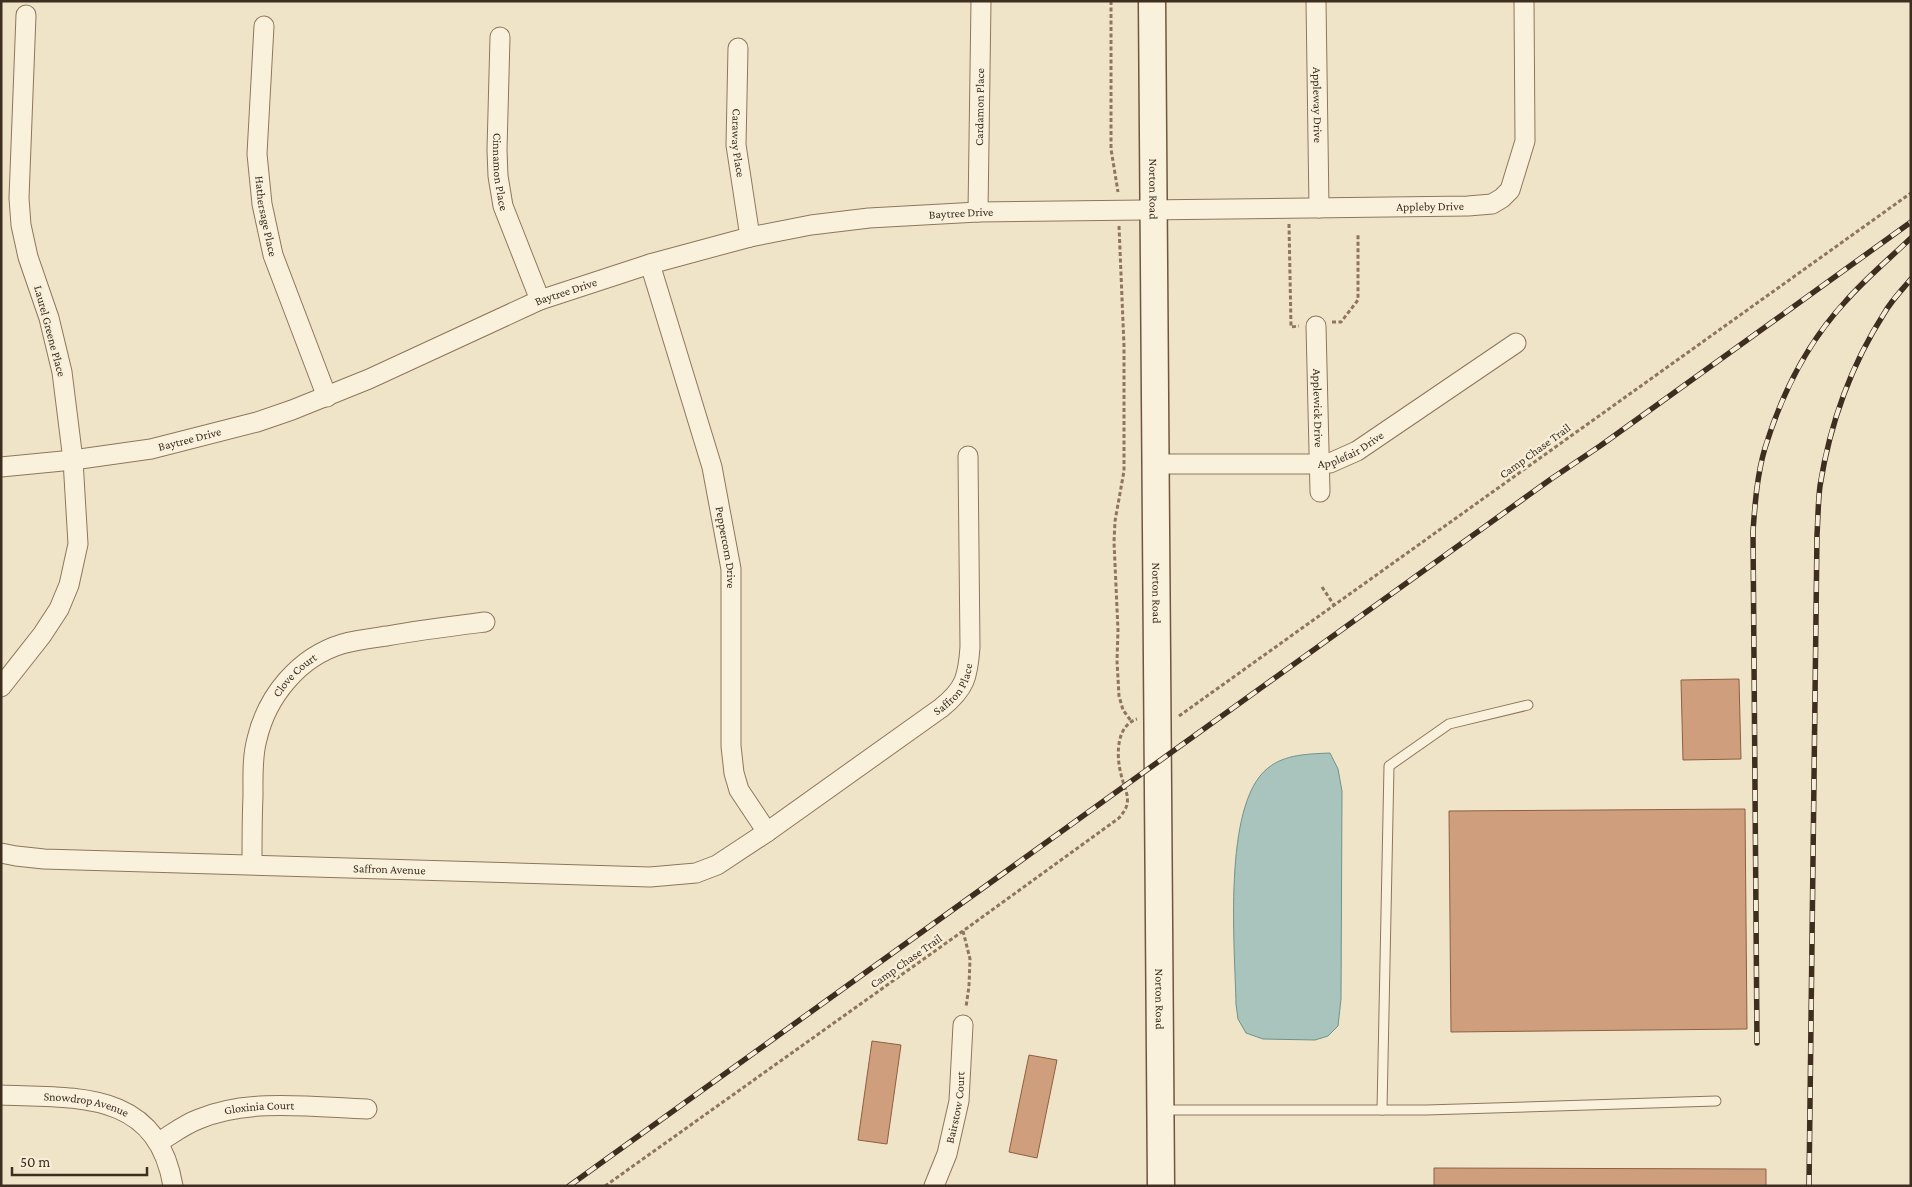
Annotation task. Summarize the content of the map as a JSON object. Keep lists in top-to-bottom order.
{
  "streets": {
    "main road": ["Norton Road"],
    "street": [
      "Appleway Drive",
      "Cardamon Place",
      "Caraway Place",
      "Cinnamon Place",
      "Appleby Drive",
      "Baytree Drive",
      "Hathersage Place",
      "Laurel Greene Place",
      "Applewick Drive",
      "Applefair Drive",
      "Peppercorn Drive",
      "Clove Court",
      "Saffron Place",
      "Saffron Avenue",
      "Snowdrop Avenue",
      "Bairstow Court",
      "Gloxinia Court"
    ],
    "path": ["Camp Chase Trail"]
  },
  "crossings": [
    ["Appleway Drive", "Appleby Drive"],
    ["Cardamon Place", "Baytree Drive"],
    ["Caraway Place", "Baytree Drive"],
    ["Cinnamon Place", "Baytree Drive"],
    ["Norton Road", "Appleby Drive"],
    ["Norton Road", "Baytree Drive"],
    ["Norton Road", "Applefair Drive"],
    ["Appleby Drive", "Baytree Drive"],
    ["Baytree Drive", "Hathersage Place"],
    ["Baytree Drive", "Laurel Greene Place"],
    ["Baytree Drive", "Peppercorn Drive"],
    ["Applewick Drive", "Applefair Drive"],
    ["Peppercorn Drive", "Saffron Place"],
    ["Peppercorn Drive", "Saffron Avenue"],
    ["Clove Court", "Saffron Avenue"],
    ["Saffron Place", "Saffron Avenue"],
    ["Snowdrop Avenue", "Gloxinia Court"]
  ],
  "scale_bar": "50 m"
}
